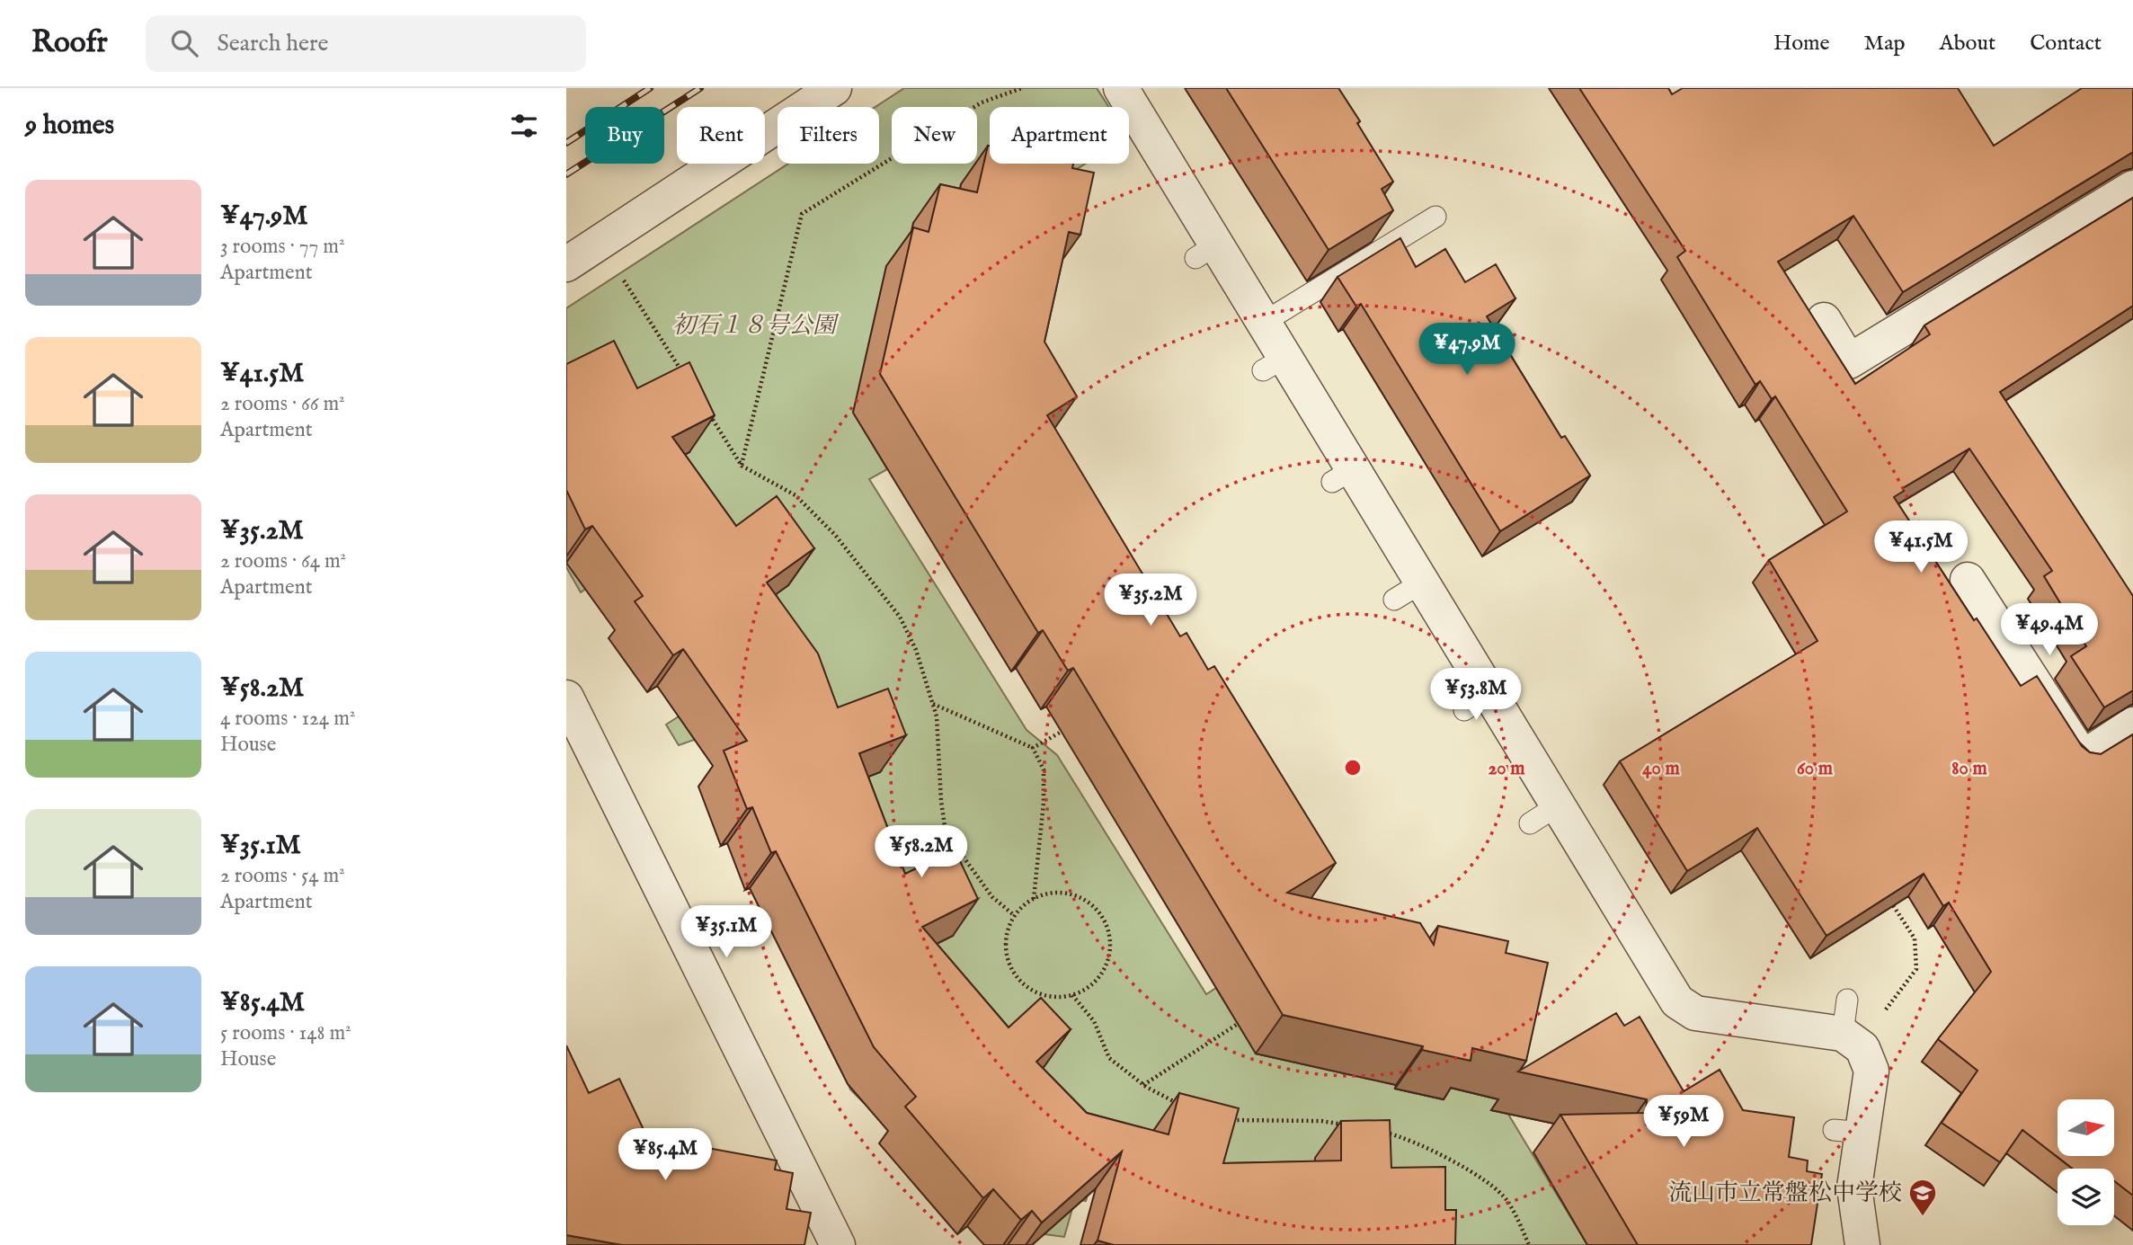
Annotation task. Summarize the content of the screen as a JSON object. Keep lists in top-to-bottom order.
{
  "parks": ["初石１８号公園"],
  "places": {
    "school or university": ["流山市立常盤松中学校"]
  },
  "north": "right",
  "page": {
    "header": "Roofr",
    "search": "Search here",
    "nav": [
      "Home",
      "Map",
      "About",
      "Contact"
    ],
    "heading": "9 homes",
    "chip": [
      "Buy",
      "Rent",
      "Filters",
      "New",
      "Apartment"
    ],
    "list": [
      {
        "name": "¥47.9M",
        "note": "3 rooms · 77 m² · Apartment"
      },
      {
        "name": "¥41.5M",
        "note": "2 rooms · 66 m² · Apartment"
      },
      {
        "name": "¥35.2M",
        "note": "2 rooms · 64 m² · Apartment"
      },
      {
        "name": "¥58.2M",
        "note": "4 rooms · 124 m² · House"
      },
      {
        "name": "¥35.1M",
        "note": "2 rooms · 54 m² · Apartment"
      },
      {
        "name": "¥85.4M",
        "note": "5 rooms · 148 m² · House"
      }
    ],
    "price": [
      "¥47.9M",
      "¥41.5M",
      "¥35.2M",
      "¥49.4M",
      "¥53.8M",
      "¥58.2M",
      "¥35.1M",
      "¥59M",
      "¥85.4M"
    ]
  },
  "rings": [
    "20 m",
    "40 m",
    "60 m",
    "80 m"
  ]
}
